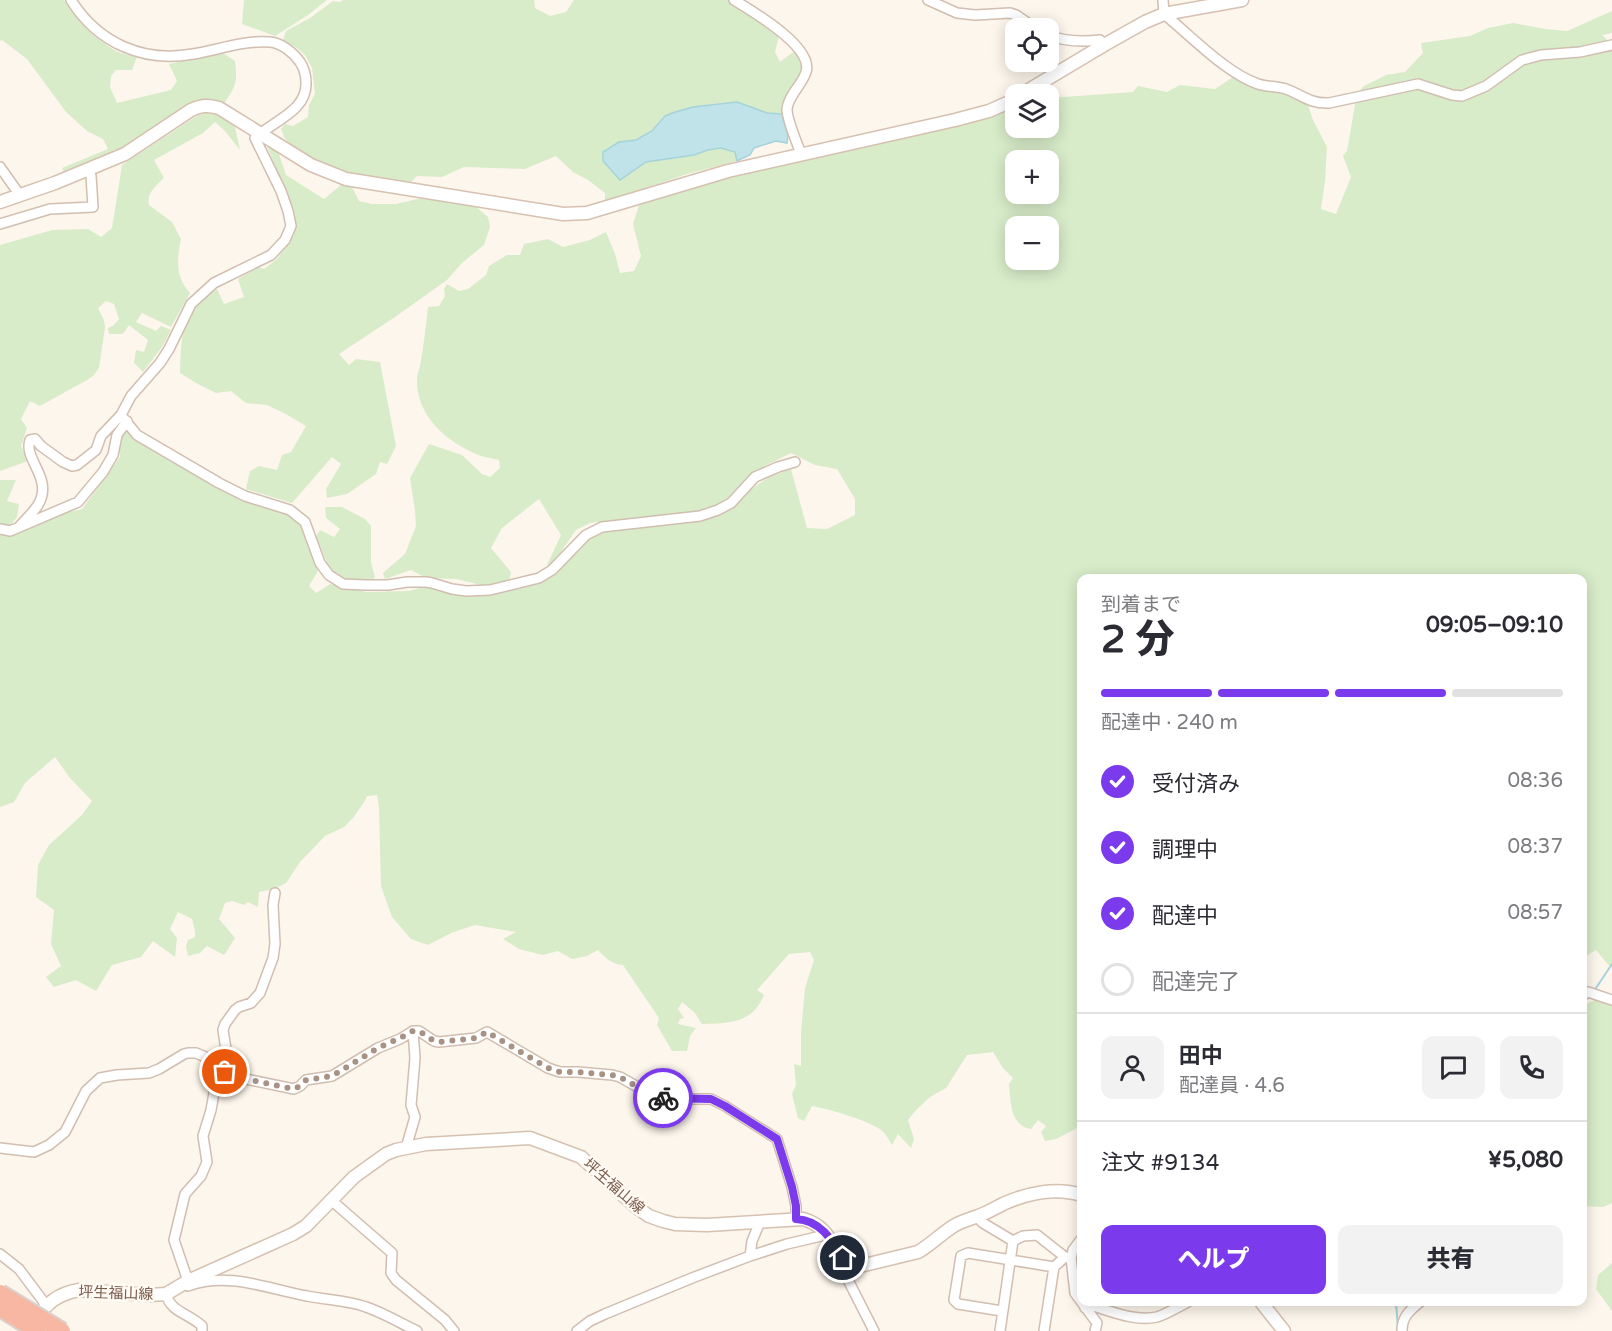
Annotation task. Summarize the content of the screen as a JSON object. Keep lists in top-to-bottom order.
{
  "streets": {
    "street": ["坪生福山線"]
  },
  "page": {
    "map_buttons": ["+", "−"],
    "heading": ["2 分", "到着まで", "09:05–09:10"],
    "panel": [
      "田中",
      "配達員 · 4.6",
      "注文 #9134",
      "¥5,080"
    ],
    "bar": "配達中 · 240 m",
    "list": [
      ["受付済み", "08:36"],
      ["調理中", "08:37"],
      ["配達中", "08:57"],
      "配達完了"
    ],
    "buttons": ["ヘルプ", "共有"]
  }
}
